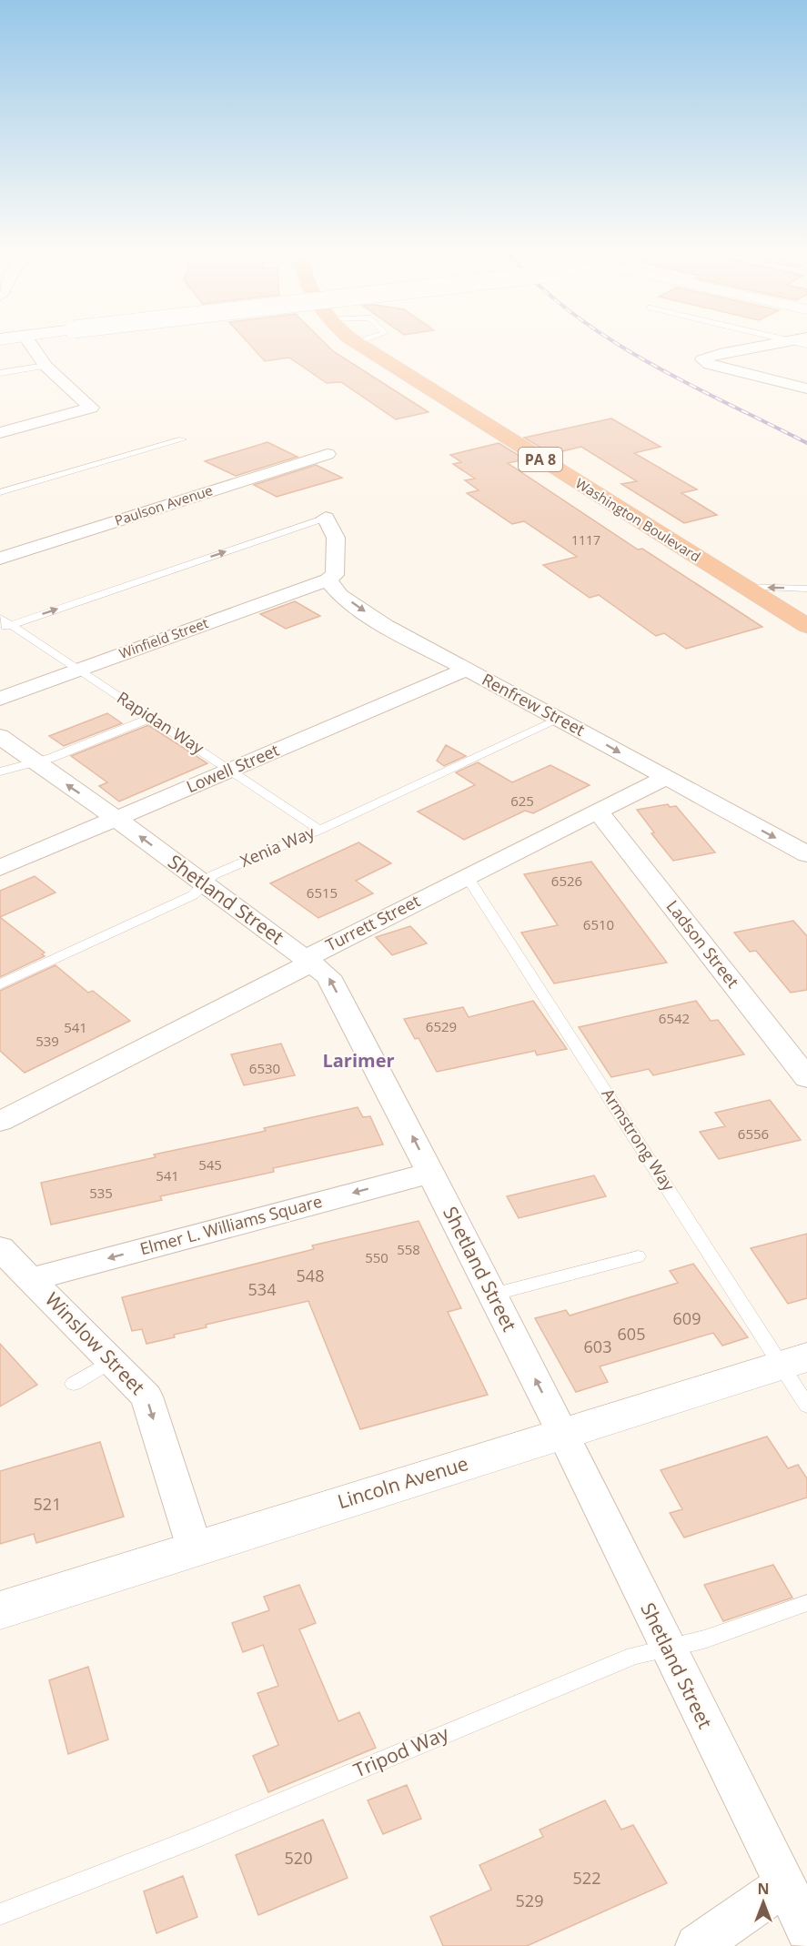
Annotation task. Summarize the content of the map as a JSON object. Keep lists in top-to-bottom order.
{
  "streets": {
    "highway": ["PA 8", "Washington Boulevard"],
    "street": [
      "Paulson Avenue",
      "Winfield Street",
      "Renfrew Street",
      "Lowell Street",
      "Shetland Street",
      "Turrett Street",
      "Ladson Street",
      "Elmer L. Williams Square",
      "Winslow Street",
      "Lincoln Avenue"
    ],
    "lane": [
      "Rapidan Way",
      "Xenia Way",
      "Armstrong Way",
      "Tripod Way"
    ]
  },
  "crossings": [
    ["Winfield Street", "Renfrew Street"],
    ["Winfield Street", "Rapidan Way"],
    ["Renfrew Street", "Lowell Street"],
    ["Renfrew Street", "Xenia Way"],
    ["Renfrew Street", "Turrett Street"],
    ["Rapidan Way", "Lowell Street"],
    ["Rapidan Way", "Xenia Way"],
    ["Lowell Street", "Shetland Street"],
    ["Xenia Way", "Shetland Street"],
    ["Shetland Street", "Turrett Street"],
    ["Shetland Street", "Elmer L. Williams Square"],
    ["Shetland Street", "Lincoln Avenue"],
    ["Shetland Street", "Tripod Way"],
    ["Turrett Street", "Ladson Street"],
    ["Turrett Street", "Armstrong Way"],
    ["Armstrong Way", "Lincoln Avenue"],
    ["Elmer L. Williams Square", "Winslow Street"],
    ["Winslow Street", "Lincoln Avenue"]
  ],
  "one_way": [
    "Renfrew Street",
    "Shetland Street",
    "Elmer L. Williams Square",
    "Winslow Street"
  ],
  "districts": ["Larimer"],
  "house_numbers": [
    "1117",
    "625",
    "6526",
    "6515",
    "6510",
    "6542",
    "6529",
    "541",
    "539",
    "6530",
    "6556",
    "545",
    "541",
    "535",
    "558",
    "550",
    "548",
    "534",
    "609",
    "605",
    "603",
    "521",
    "520",
    "522",
    "529"
  ],
  "north": "top"
}
